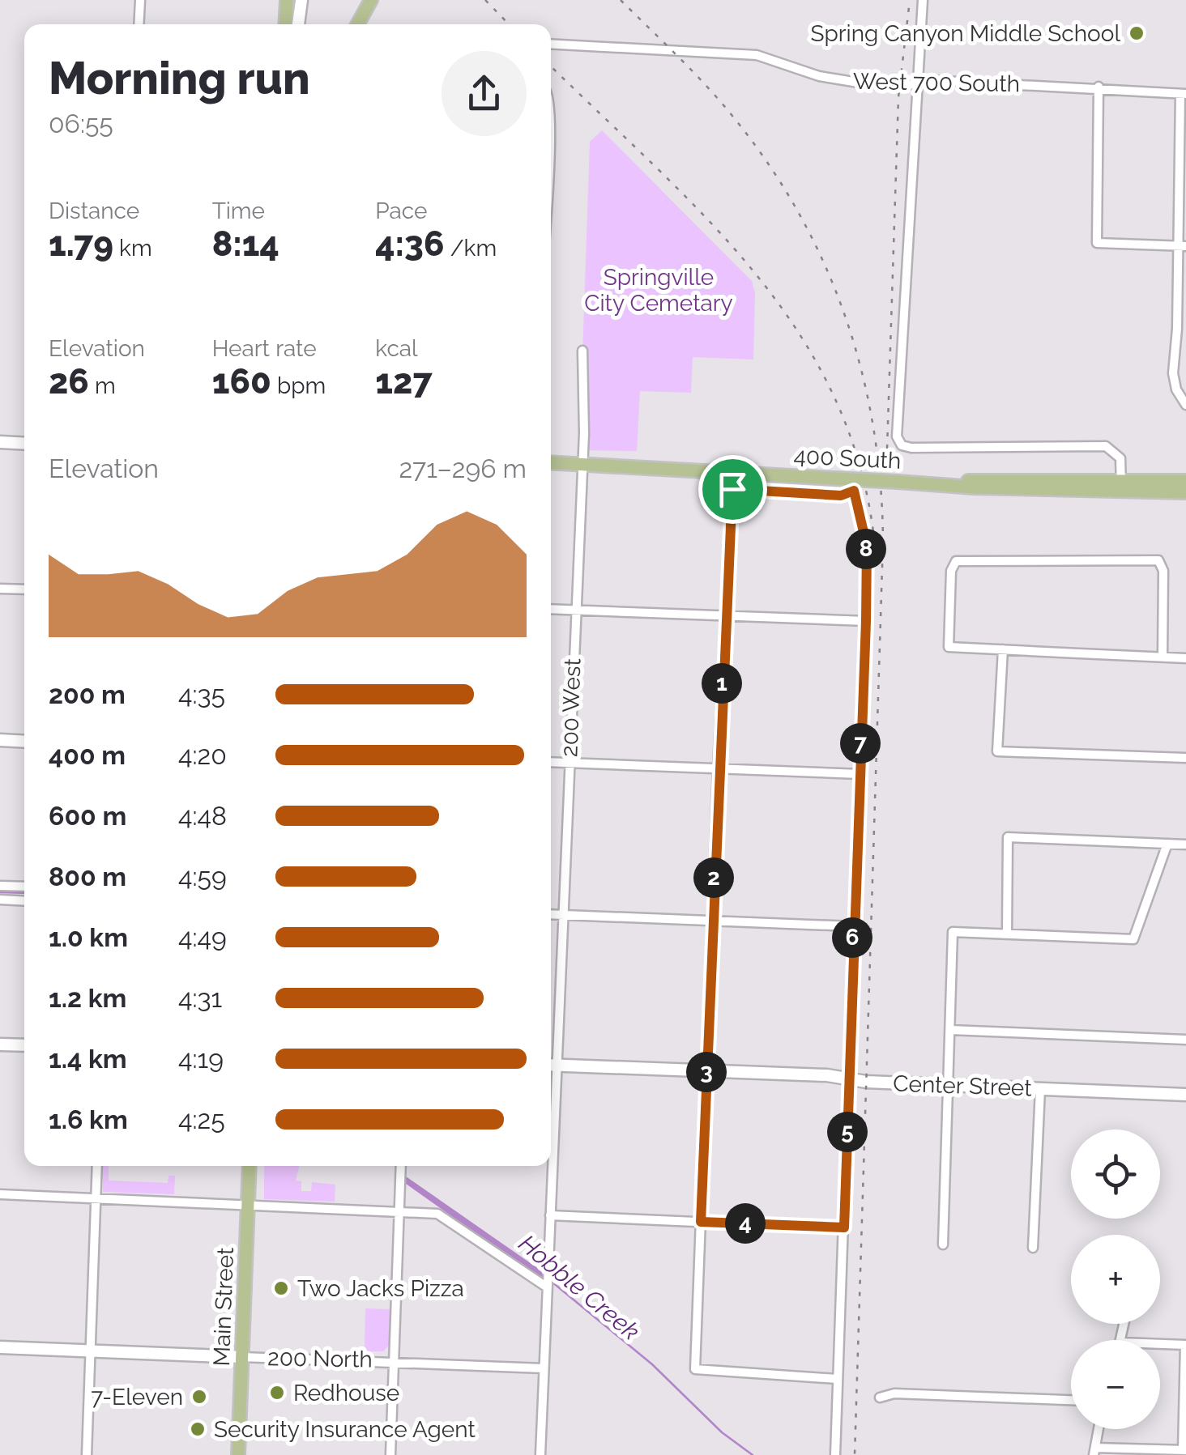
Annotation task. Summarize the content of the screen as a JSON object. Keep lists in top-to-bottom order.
{
  "streets": {
    "main road": ["400 South", "Main Street"],
    "street": [
      "West 700 South",
      "200 West",
      "Center Street",
      "200 North"
    ]
  },
  "crossings": [
    ["400 South", "200 West"],
    ["200 West", "Center Street"],
    ["200 West", "200 North"],
    ["Main Street", "200 North"]
  ],
  "water": ["Hobble Creek"],
  "parks": ["Springville City Cemetary"],
  "places": [
    "Spring Canyon Middle School",
    "Two Jacks Pizza",
    "Redhouse",
    "7-Eleven",
    "Security Insurance Agent"
  ],
  "page": {
    "heading": ["Morning run", "06:55"],
    "stats": [
      ["Distance", "1.79 km"],
      ["Time", "8:14"],
      ["Pace", "4:36 /km"],
      ["Elevation", "26 m"],
      ["Heart rate", "160 bpm"],
      ["kcal", "127"]
    ],
    "chart": ["Elevation", "271–296 m"],
    "pins": [
      "8",
      "1",
      "7",
      "2",
      "6",
      "3",
      "5",
      "4"
    ],
    "list": [
      {
        "name": "200 m",
        "note": "4:35"
      },
      {
        "name": "400 m",
        "note": "4:20"
      },
      {
        "name": "600 m",
        "note": "4:48"
      },
      {
        "name": "800 m",
        "note": "4:59"
      },
      {
        "name": "1.0 km",
        "note": "4:49"
      },
      {
        "name": "1.2 km",
        "note": "4:31"
      },
      {
        "name": "1.4 km",
        "note": "4:19"
      },
      {
        "name": "1.6 km",
        "note": "4:25"
      }
    ],
    "map_buttons": ["+", "−"]
  }
}
